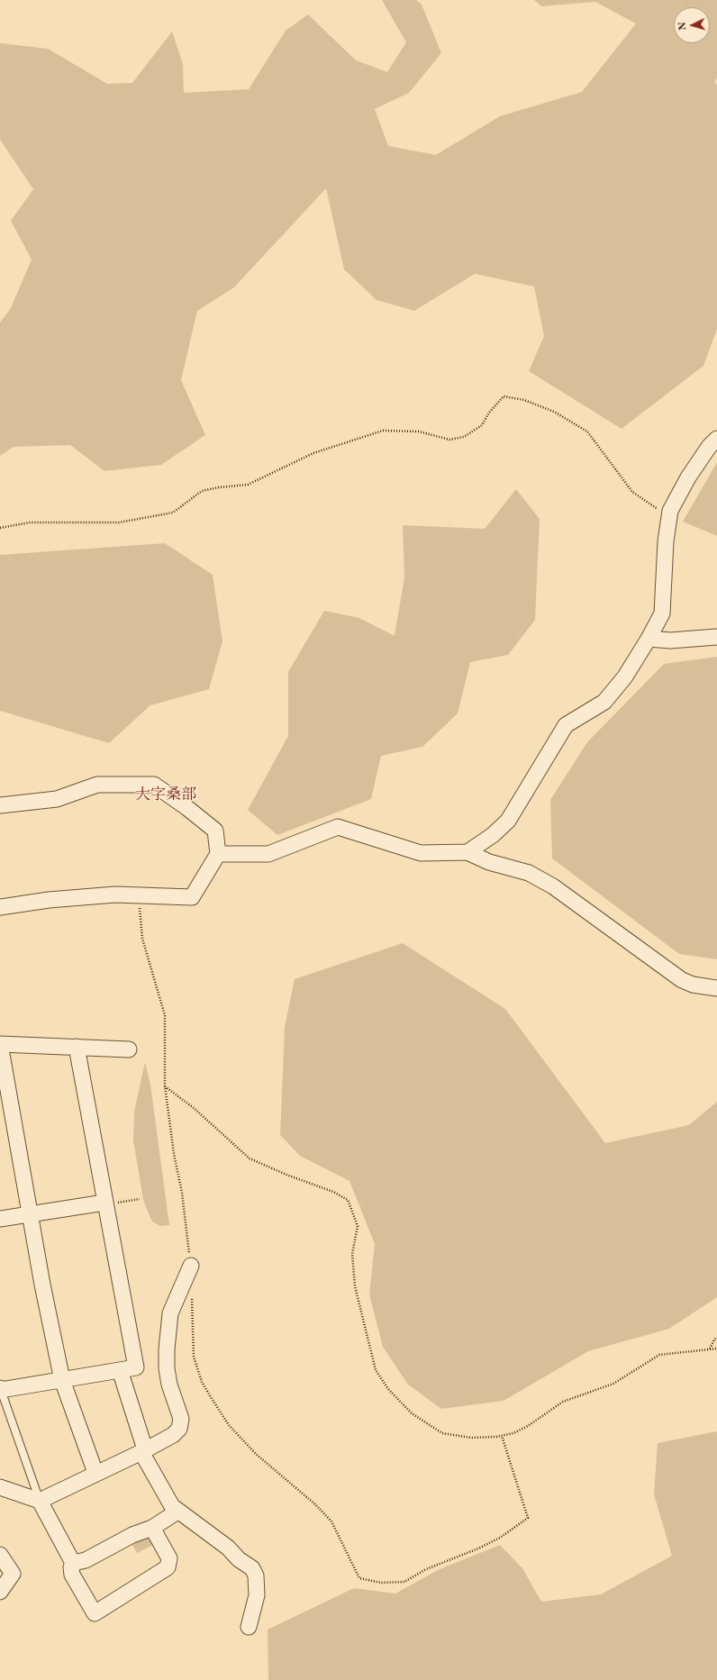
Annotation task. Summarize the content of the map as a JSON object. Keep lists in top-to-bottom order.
{
  "districts": ["大字桑部"],
  "north": "left"
}
